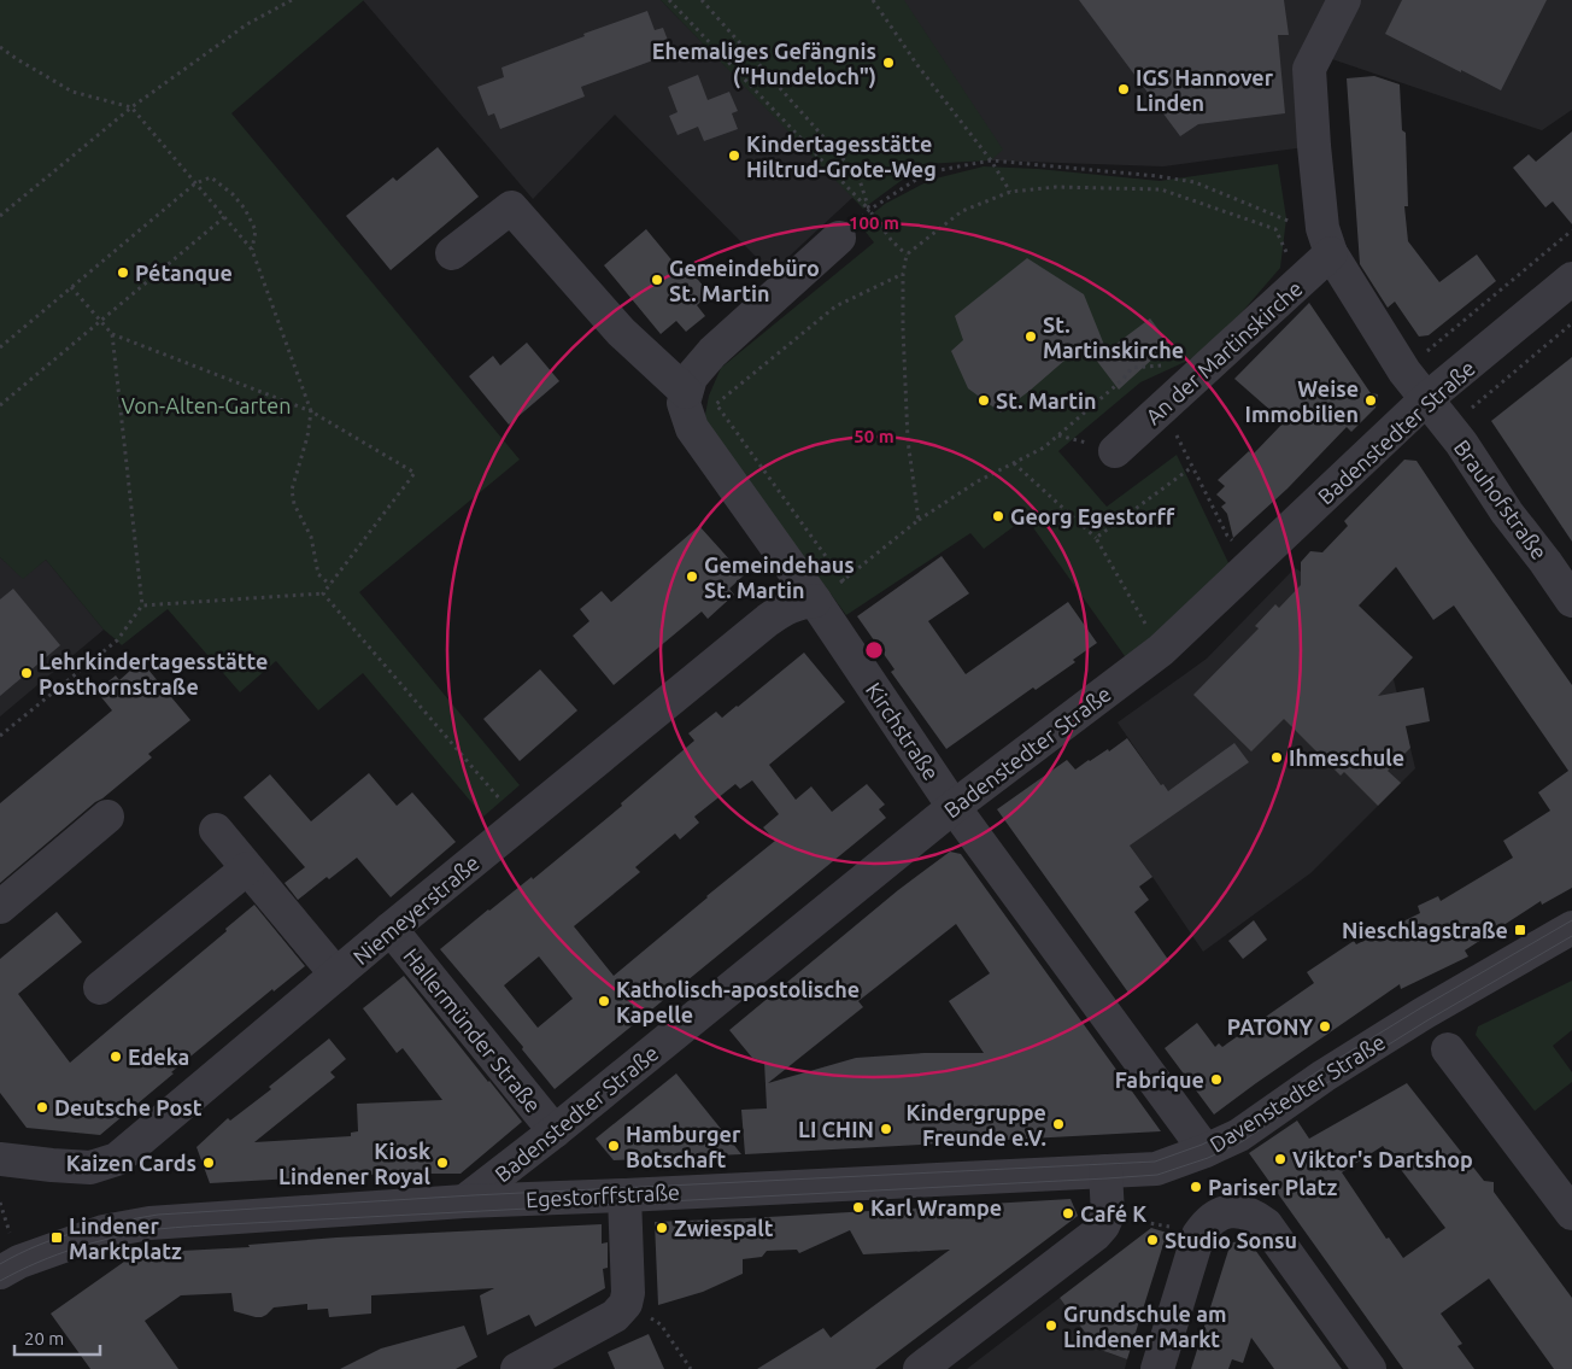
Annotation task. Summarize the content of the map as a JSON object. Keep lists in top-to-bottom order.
{
  "streets": {
    "street": [
      "An der Martinskirche",
      "Badenstedter Straße",
      "Brauhofstraße",
      "Kirchstraße",
      "Niemeyerstraße",
      "Hallermünder Straße",
      "Davenstedter Straße",
      "Egestorffstraße"
    ]
  },
  "crossings": [
    ["An der Martinskirche", "Brauhofstraße"],
    ["Badenstedter Straße", "Brauhofstraße"],
    ["Badenstedter Straße", "Kirchstraße"],
    ["Badenstedter Straße", "Hallermünder Straße"],
    ["Badenstedter Straße", "Egestorffstraße"],
    ["Kirchstraße", "Niemeyerstraße"],
    ["Kirchstraße", "Davenstedter Straße"],
    ["Niemeyerstraße", "Hallermünder Straße"],
    ["Davenstedter Straße", "Egestorffstraße"]
  ],
  "parks": ["Von-Alten-Garten"],
  "places": {
    "other": [
      "Ehemaliges Gefängnis (\"Hundeloch\")",
      "IGS Hannover Linden",
      "Kindertagesstätte Hiltrud-Grote-Weg",
      "Pétanque",
      "Gemeindebüro St. Martin",
      "St. Martinskirche",
      "St. Martin",
      "Weise Immobilien",
      "Georg Egestorff",
      "Gemeindehaus St. Martin",
      "Lehrkindertagesstätte Posthornstraße",
      "Ihmeschule",
      "Katholisch-apostolische Kapelle",
      "PATONY",
      "Edeka",
      "Fabrique",
      "Deutsche Post",
      "Kindergruppe Freunde e.V.",
      "LI CHIN",
      "Hamburger Botschaft",
      "Viktor's Dartshop",
      "Kaizen Cards",
      "Kiosk Lindener Royal",
      "Pariser Platz",
      "Karl Wrampe",
      "Café K",
      "Zwiespalt",
      "Studio Sonsu",
      "Grundschule am Lindener Markt"
    ],
    "transit": ["Nieschlagstraße", "Lindener Marktplatz"]
  },
  "scale_bar": "20 m",
  "rings": ["100 m", "50 m"]
}
